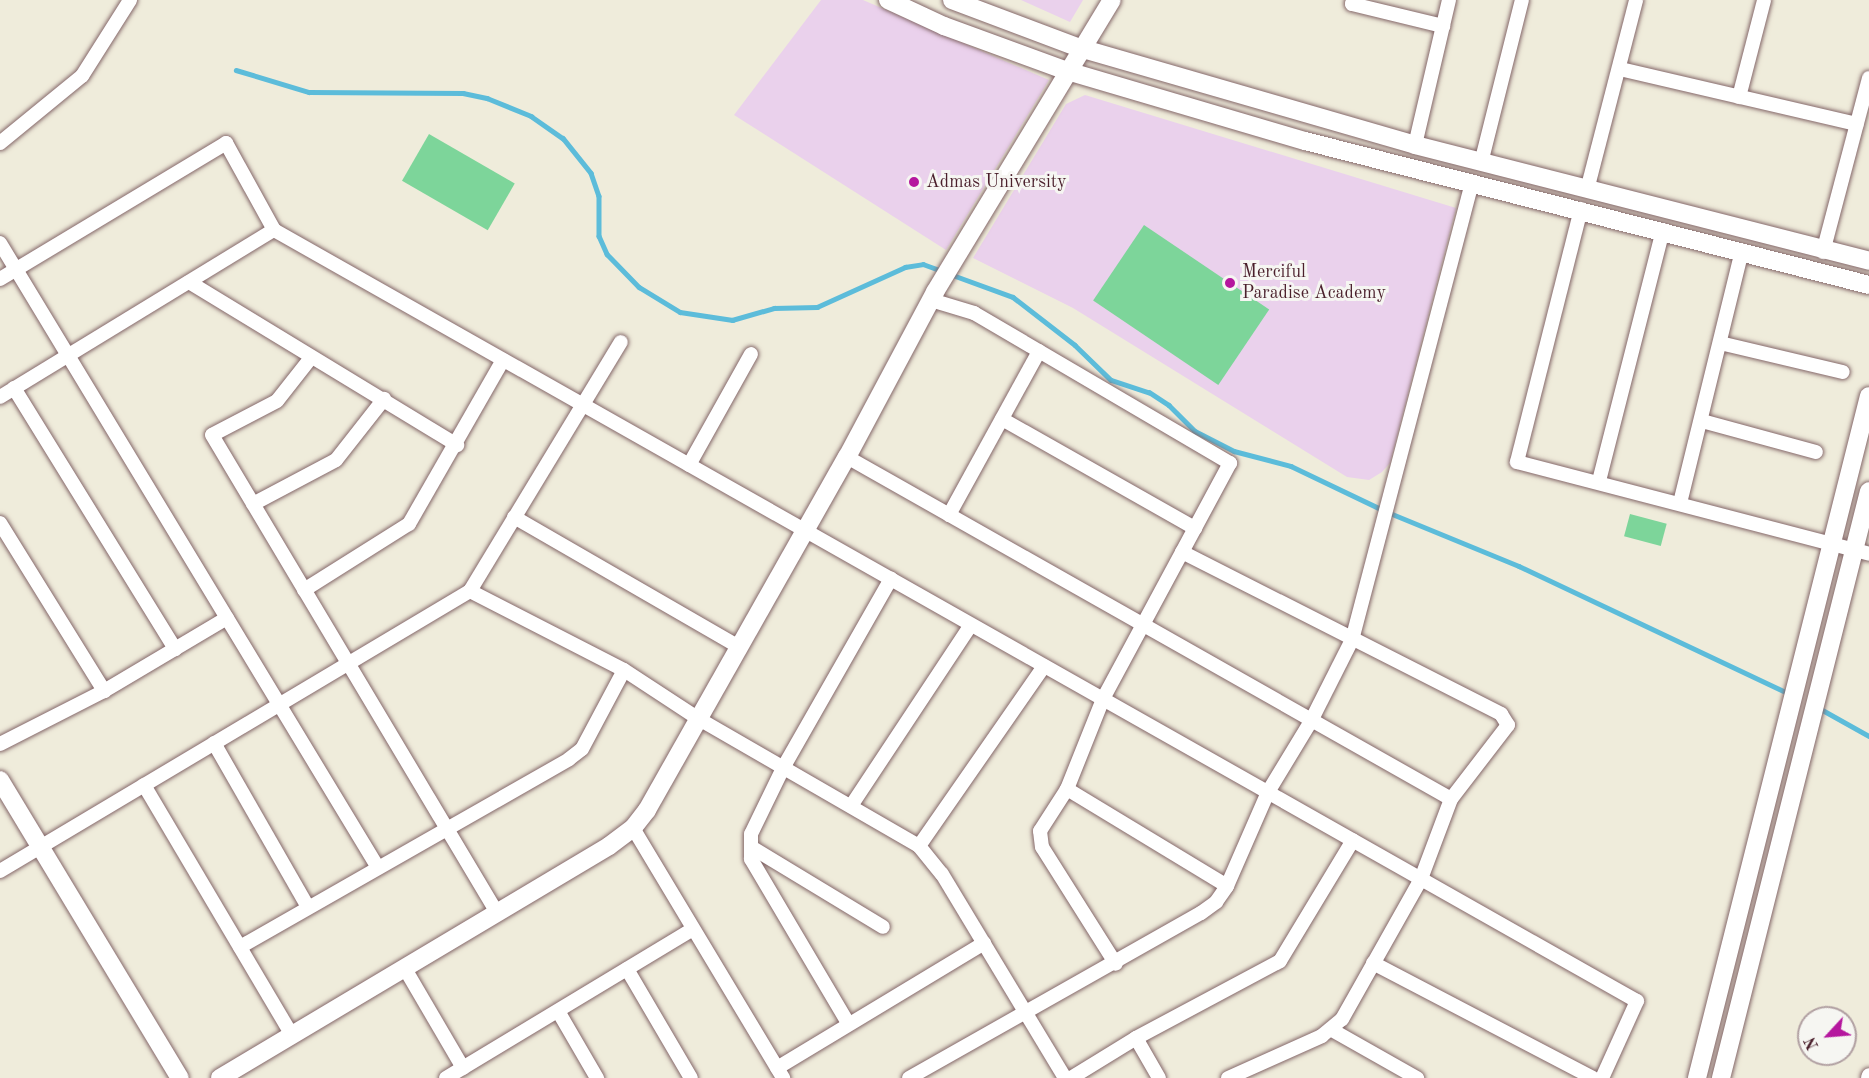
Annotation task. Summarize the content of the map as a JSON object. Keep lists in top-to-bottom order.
{
  "places": ["Admas University", "Merciful Paradise Academy"],
  "north": "bottom left"
}
